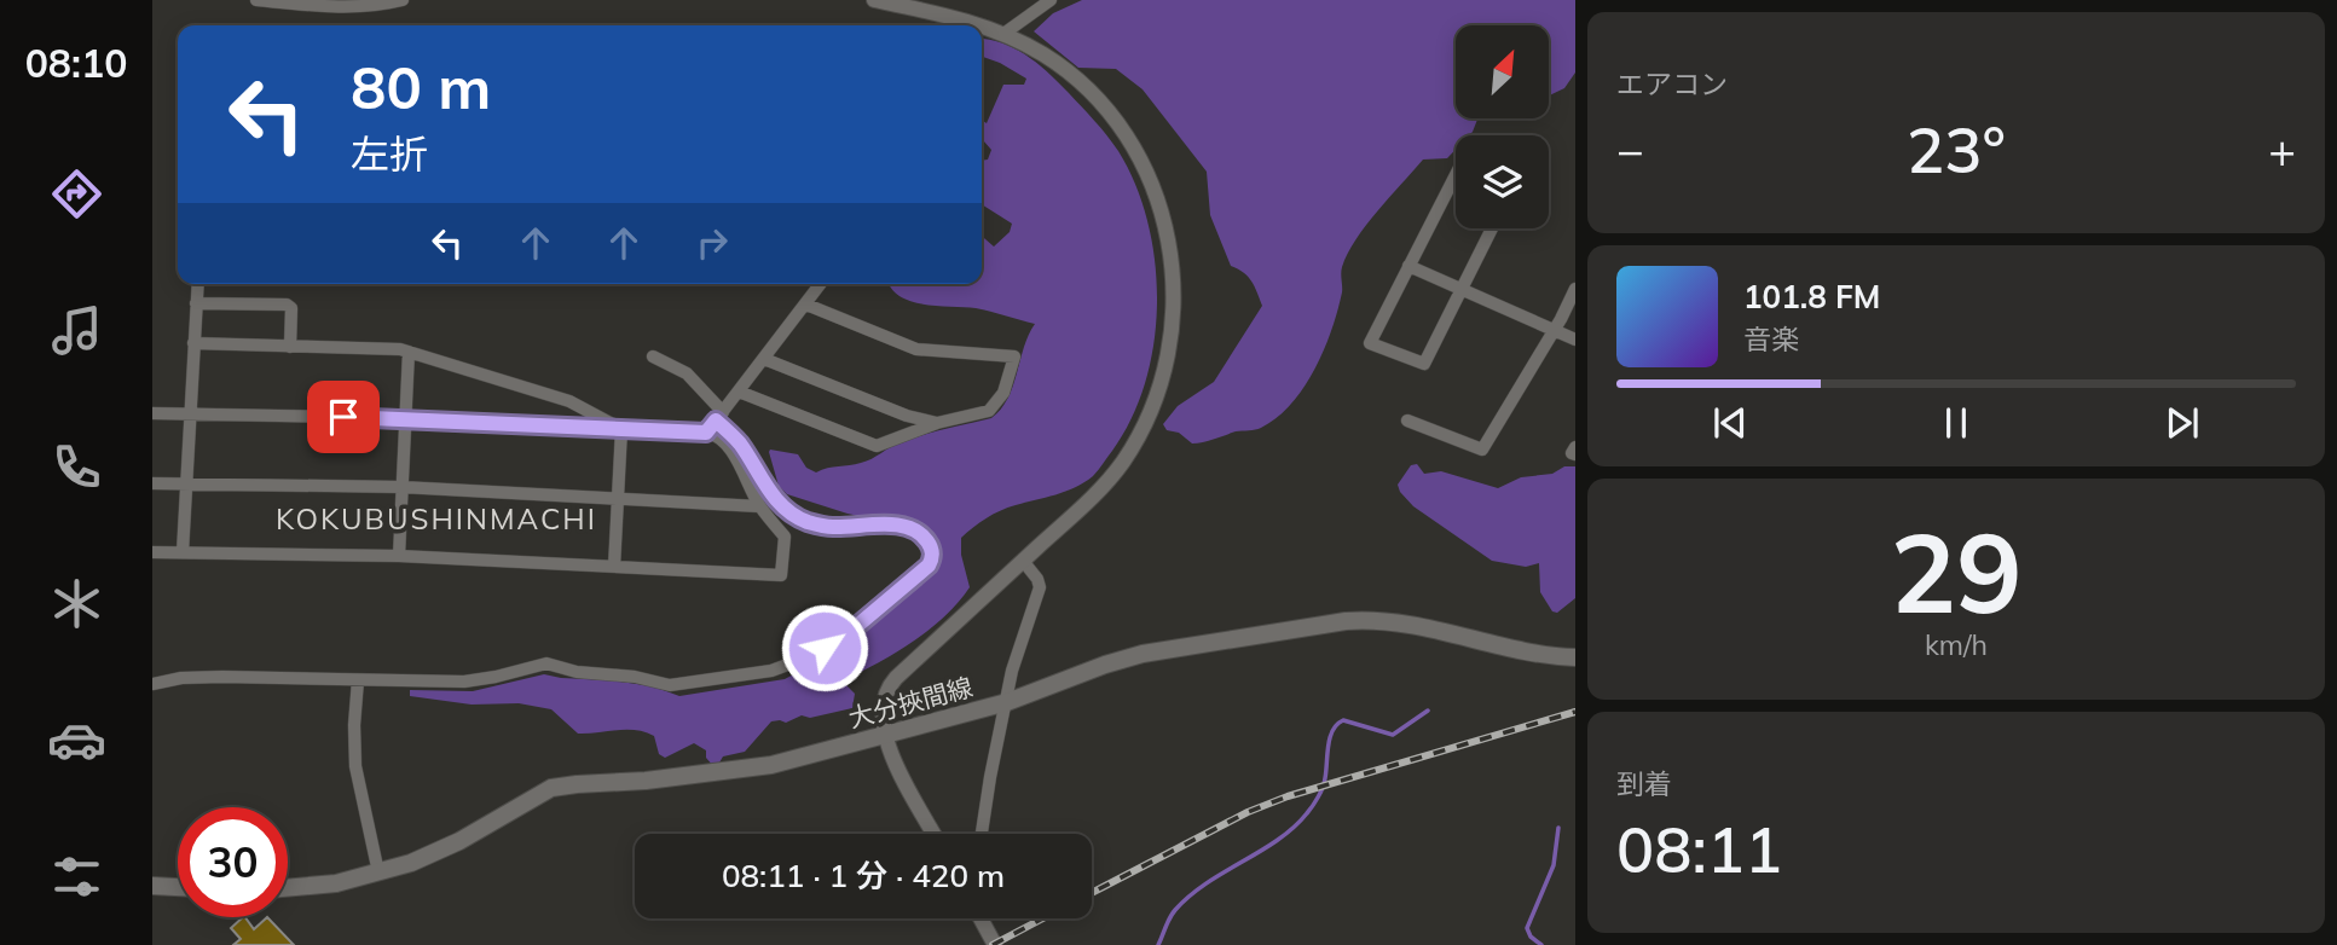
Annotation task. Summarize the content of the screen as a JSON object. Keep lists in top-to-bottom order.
{
  "streets": {
    "main road": ["大分挾間線"]
  },
  "districts": ["KOKUBUSHINMACHI"],
  "north": "top right",
  "page": {
    "tabs": "08:10",
    "tile": [
      "エアコン",
      ["29", "km/h"],
      ["到着", "08:11"]
    ],
    "turn": ["80 m", "左折"],
    "heat": ["−", "23°", "+"],
    "song": ["101.8 FM", "音楽"],
    "limit": "30",
    "trip": "08:11 · 1 分 · 420 m"
  }
}
